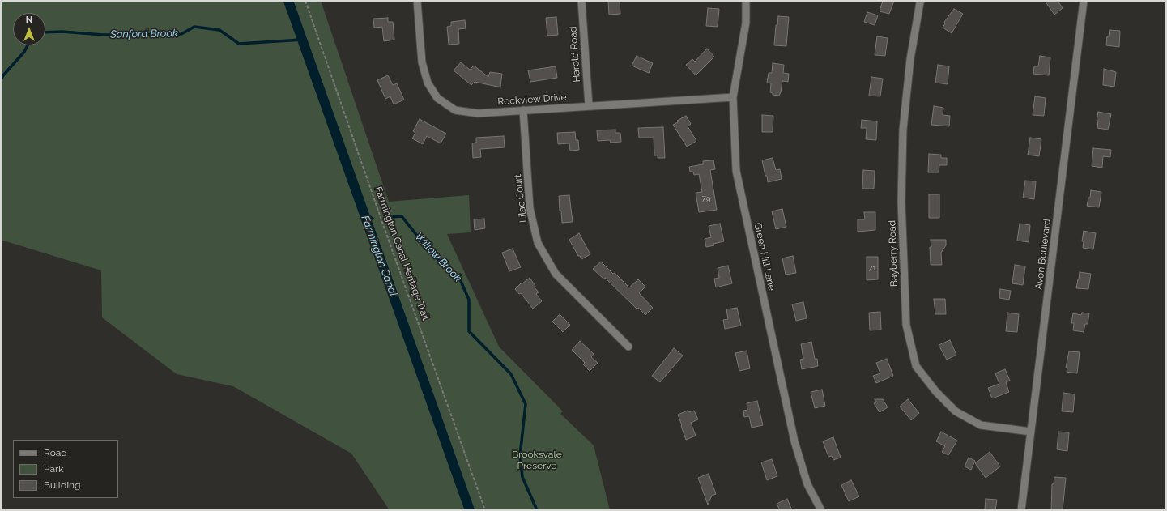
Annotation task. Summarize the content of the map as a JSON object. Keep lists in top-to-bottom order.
{
  "streets": {
    "street": [
      "Harold Road",
      "Rockview Drive",
      "Lilac Court",
      "Bayberry Road",
      "Avon Boulevard",
      "Green Hill Lane"
    ],
    "path": ["Farmington Canal Heritage Trail"]
  },
  "crossings": [
    ["Harold Road", "Rockview Drive"],
    ["Rockview Drive", "Lilac Court"],
    ["Rockview Drive", "Green Hill Lane"],
    ["Bayberry Road", "Avon Boulevard"]
  ],
  "water": ["Sanford Brook", "Farmington Canal", "Willow Brook"],
  "parks": ["Brooksvale Preserve"],
  "house_numbers": ["79", "71"],
  "legend": ["Road", "Park", "Building"],
  "north": "top"
}
